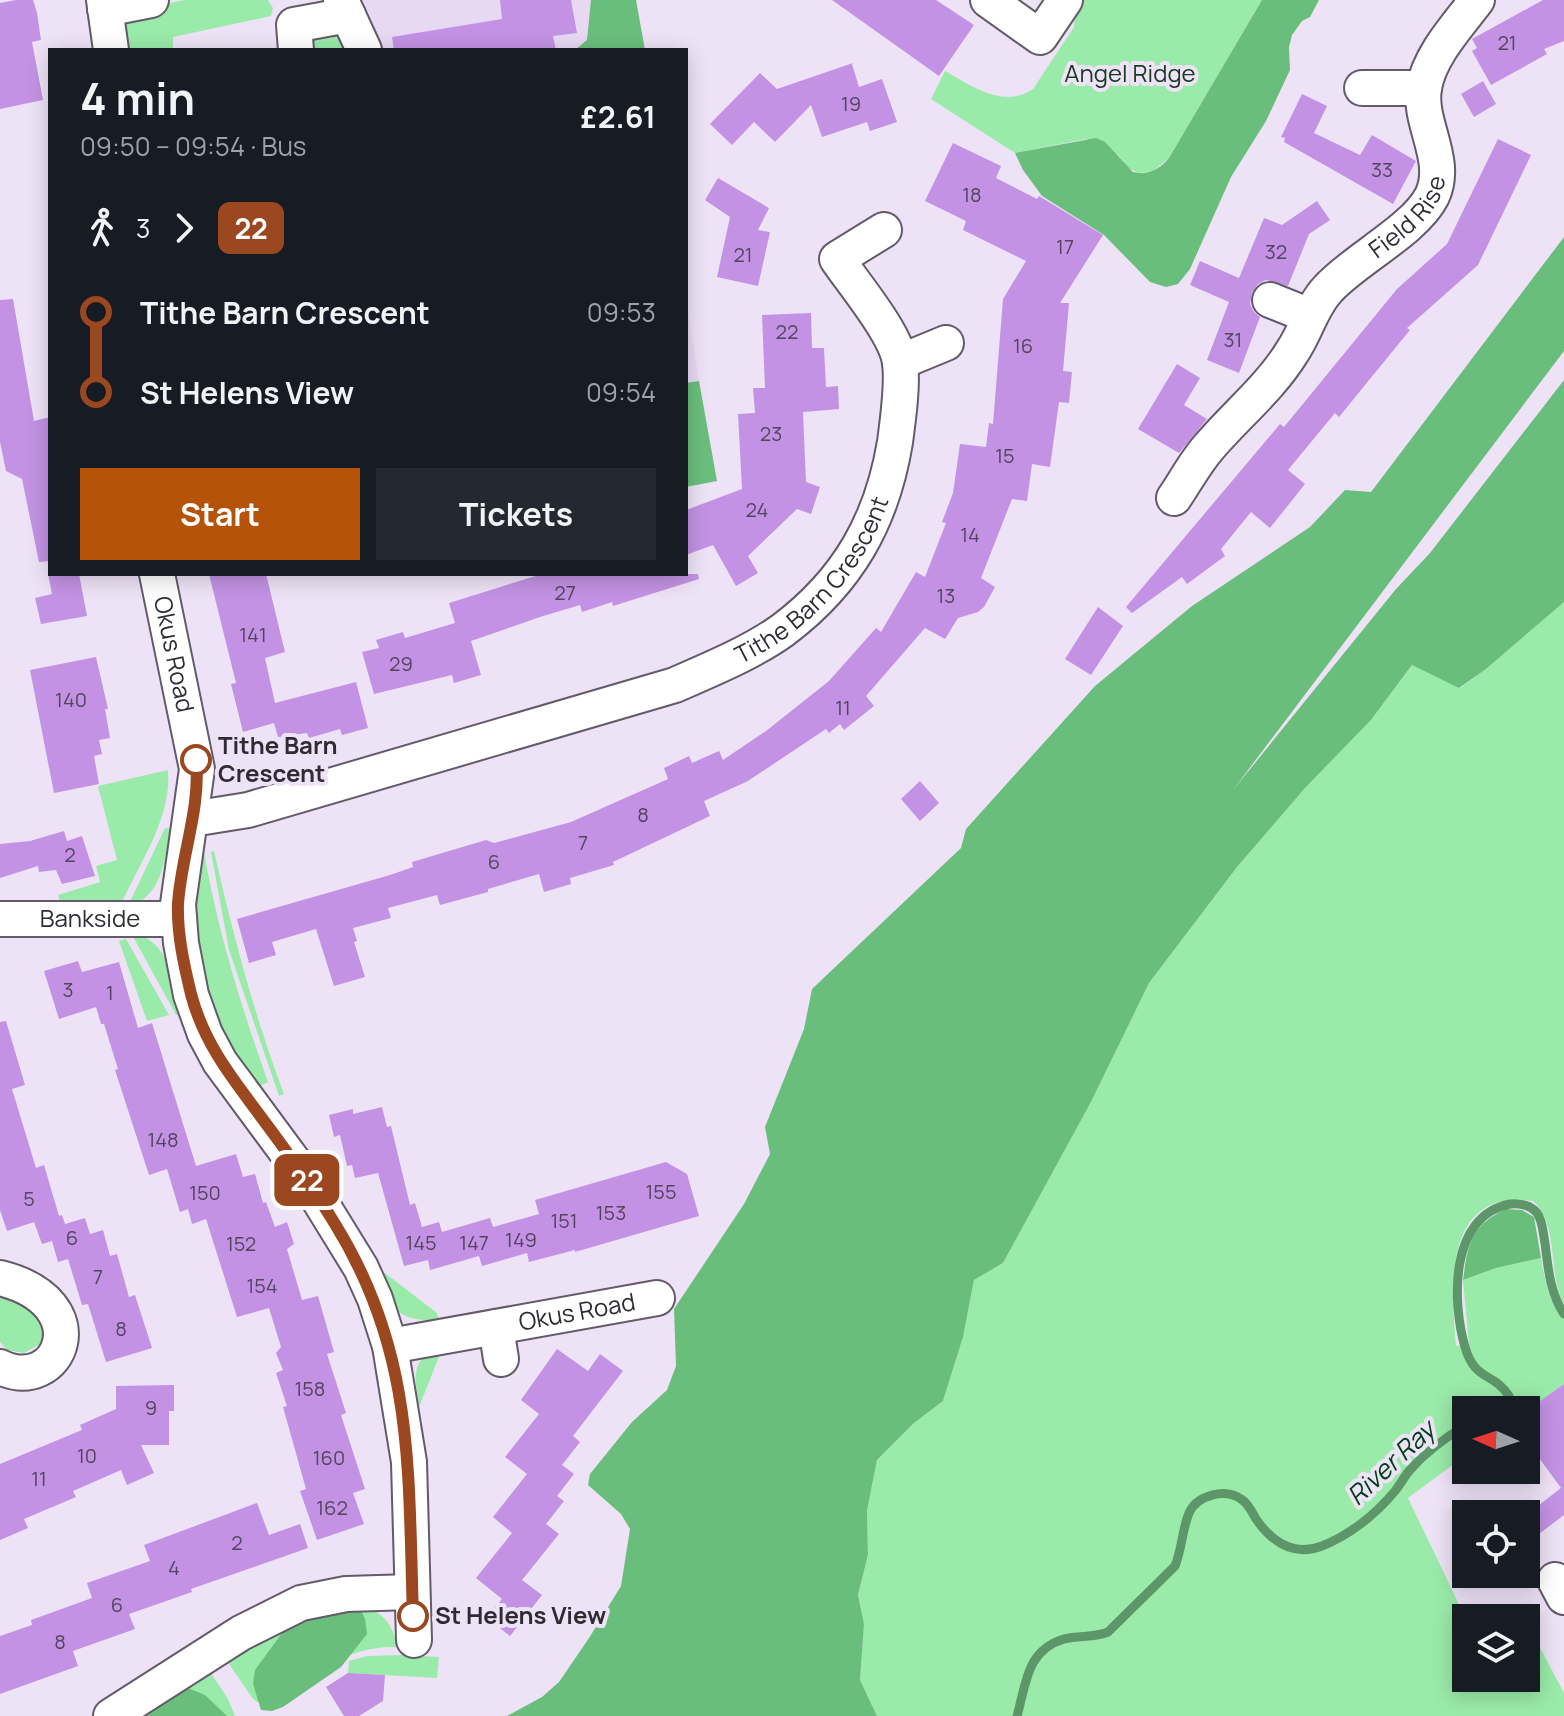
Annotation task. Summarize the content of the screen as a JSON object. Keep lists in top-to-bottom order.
{
  "streets": {
    "street": [
      "Field Rise",
      "Tithe Barn Crescent",
      "Okus Road",
      "Bankside"
    ]
  },
  "crossings": [
    ["Tithe Barn Crescent", "Okus Road"],
    ["Okus Road", "Bankside"]
  ],
  "water": ["River Ray"],
  "parks": ["Angel Ridge"],
  "places": ["Tithe Barn Crescent", "St Helens View"],
  "lines": ["bus line 22"],
  "house_numbers": [
    "21",
    "19",
    "33",
    "18",
    "17",
    "32",
    "21",
    "22",
    "31",
    "16",
    "23",
    "15",
    "24",
    "14",
    "27",
    "13",
    "141",
    "29",
    "140",
    "11",
    "8",
    "7",
    "2",
    "6",
    "3",
    "1",
    "148",
    "155",
    "150",
    "5",
    "153",
    "151",
    "6",
    "149",
    "145",
    "147",
    "152",
    "7",
    "154",
    "8",
    "158",
    "9",
    "10",
    "160",
    "11",
    "162",
    "2",
    "4",
    "6",
    "8"
  ],
  "north": "left",
  "page": {
    "on_map": "22",
    "heading": ["4 min", "09:50 – 09:54 · Bus", "£2.61"],
    "legs": ["3", "22"],
    "list": [
      {
        "name": "Tithe Barn Crescent",
        "value": "09:53"
      },
      {
        "name": "St Helens View",
        "value": "09:54"
      }
    ],
    "buttons": ["Start", "Tickets"]
  }
}
